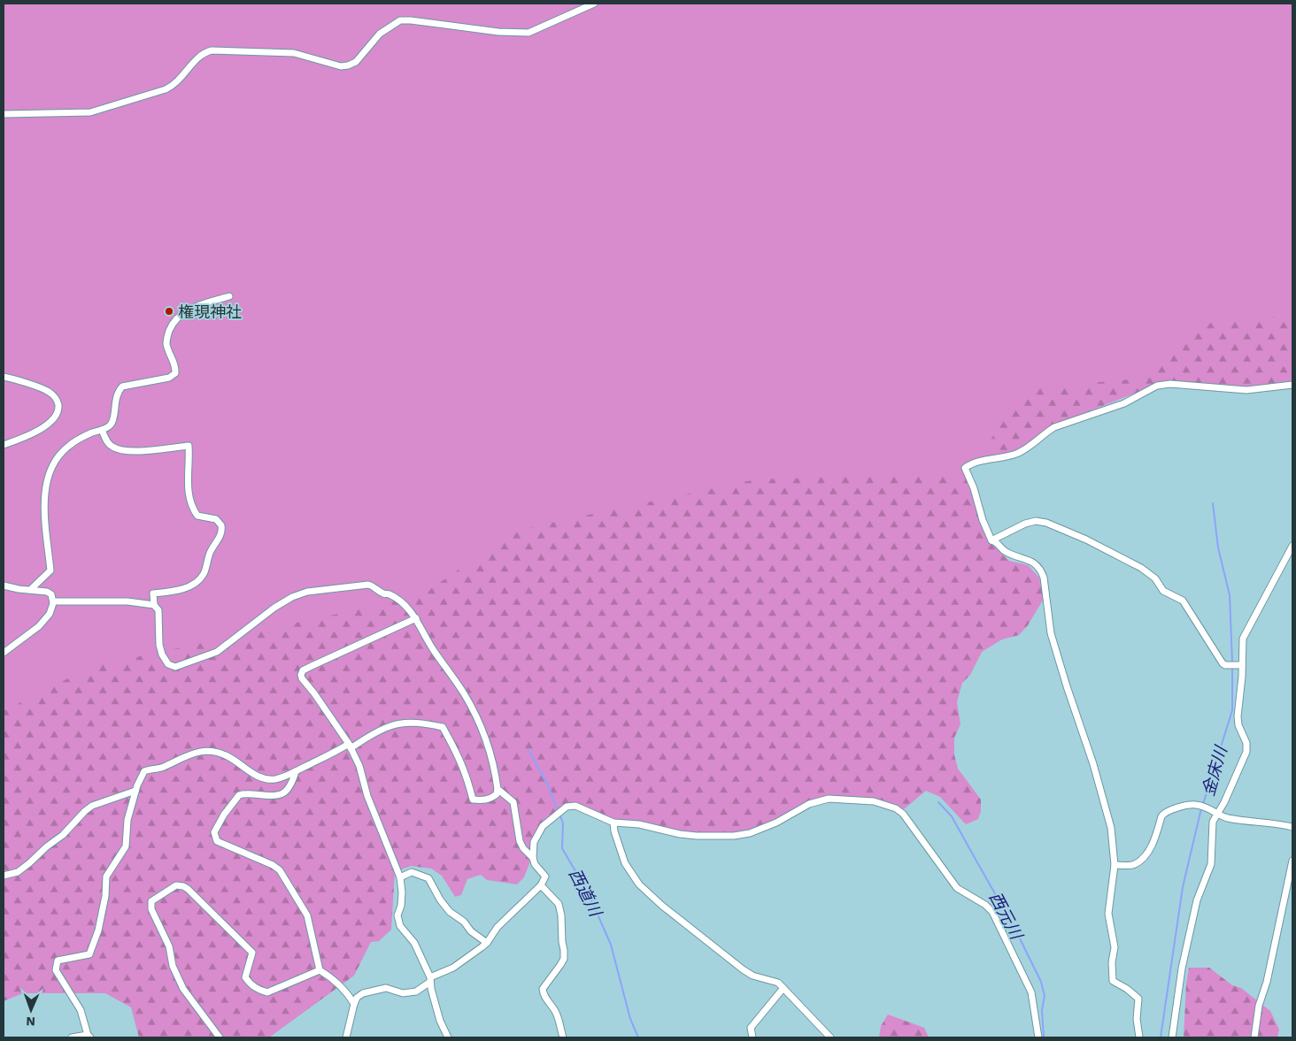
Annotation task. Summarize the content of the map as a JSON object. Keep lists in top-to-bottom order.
{
  "water": ["金床川", "西道川", "西元川"],
  "places": ["権現神社"],
  "north": "bottom"
}
